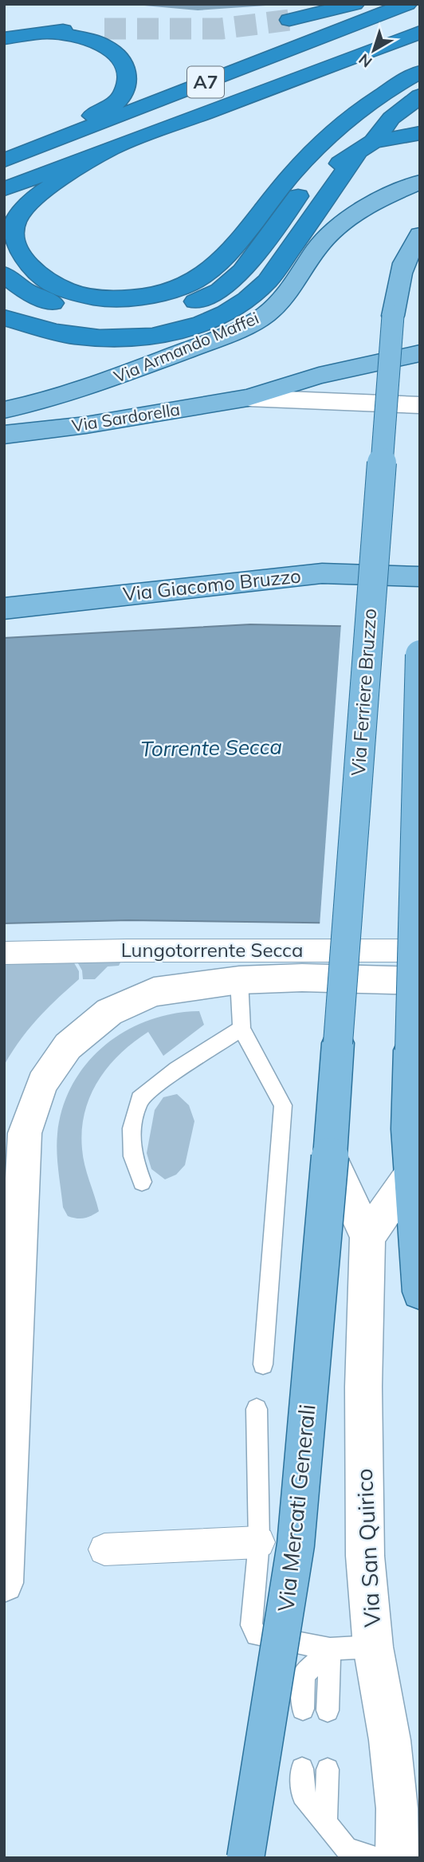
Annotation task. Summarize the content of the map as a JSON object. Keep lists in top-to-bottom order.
{
  "streets": {
    "highway": ["A7"],
    "main road": [
      "Via Armando Maffei",
      "Via Sardorella",
      "Via Giacomo Bruzzo",
      "Via Ferriere Bruzzo",
      "Via Mercati Generali",
      "Via San Quirico"
    ],
    "street": ["Lungotorrente Secca"]
  },
  "crossings": [
    ["Via Ferriere Bruzzo", "Via Mercati Generali"],
    ["Via Ferriere Bruzzo", "Via San Quirico"],
    ["Via Mercati Generali", "Via San Quirico"]
  ],
  "water": ["Torrente Secca"],
  "north": "bottom left"
}
